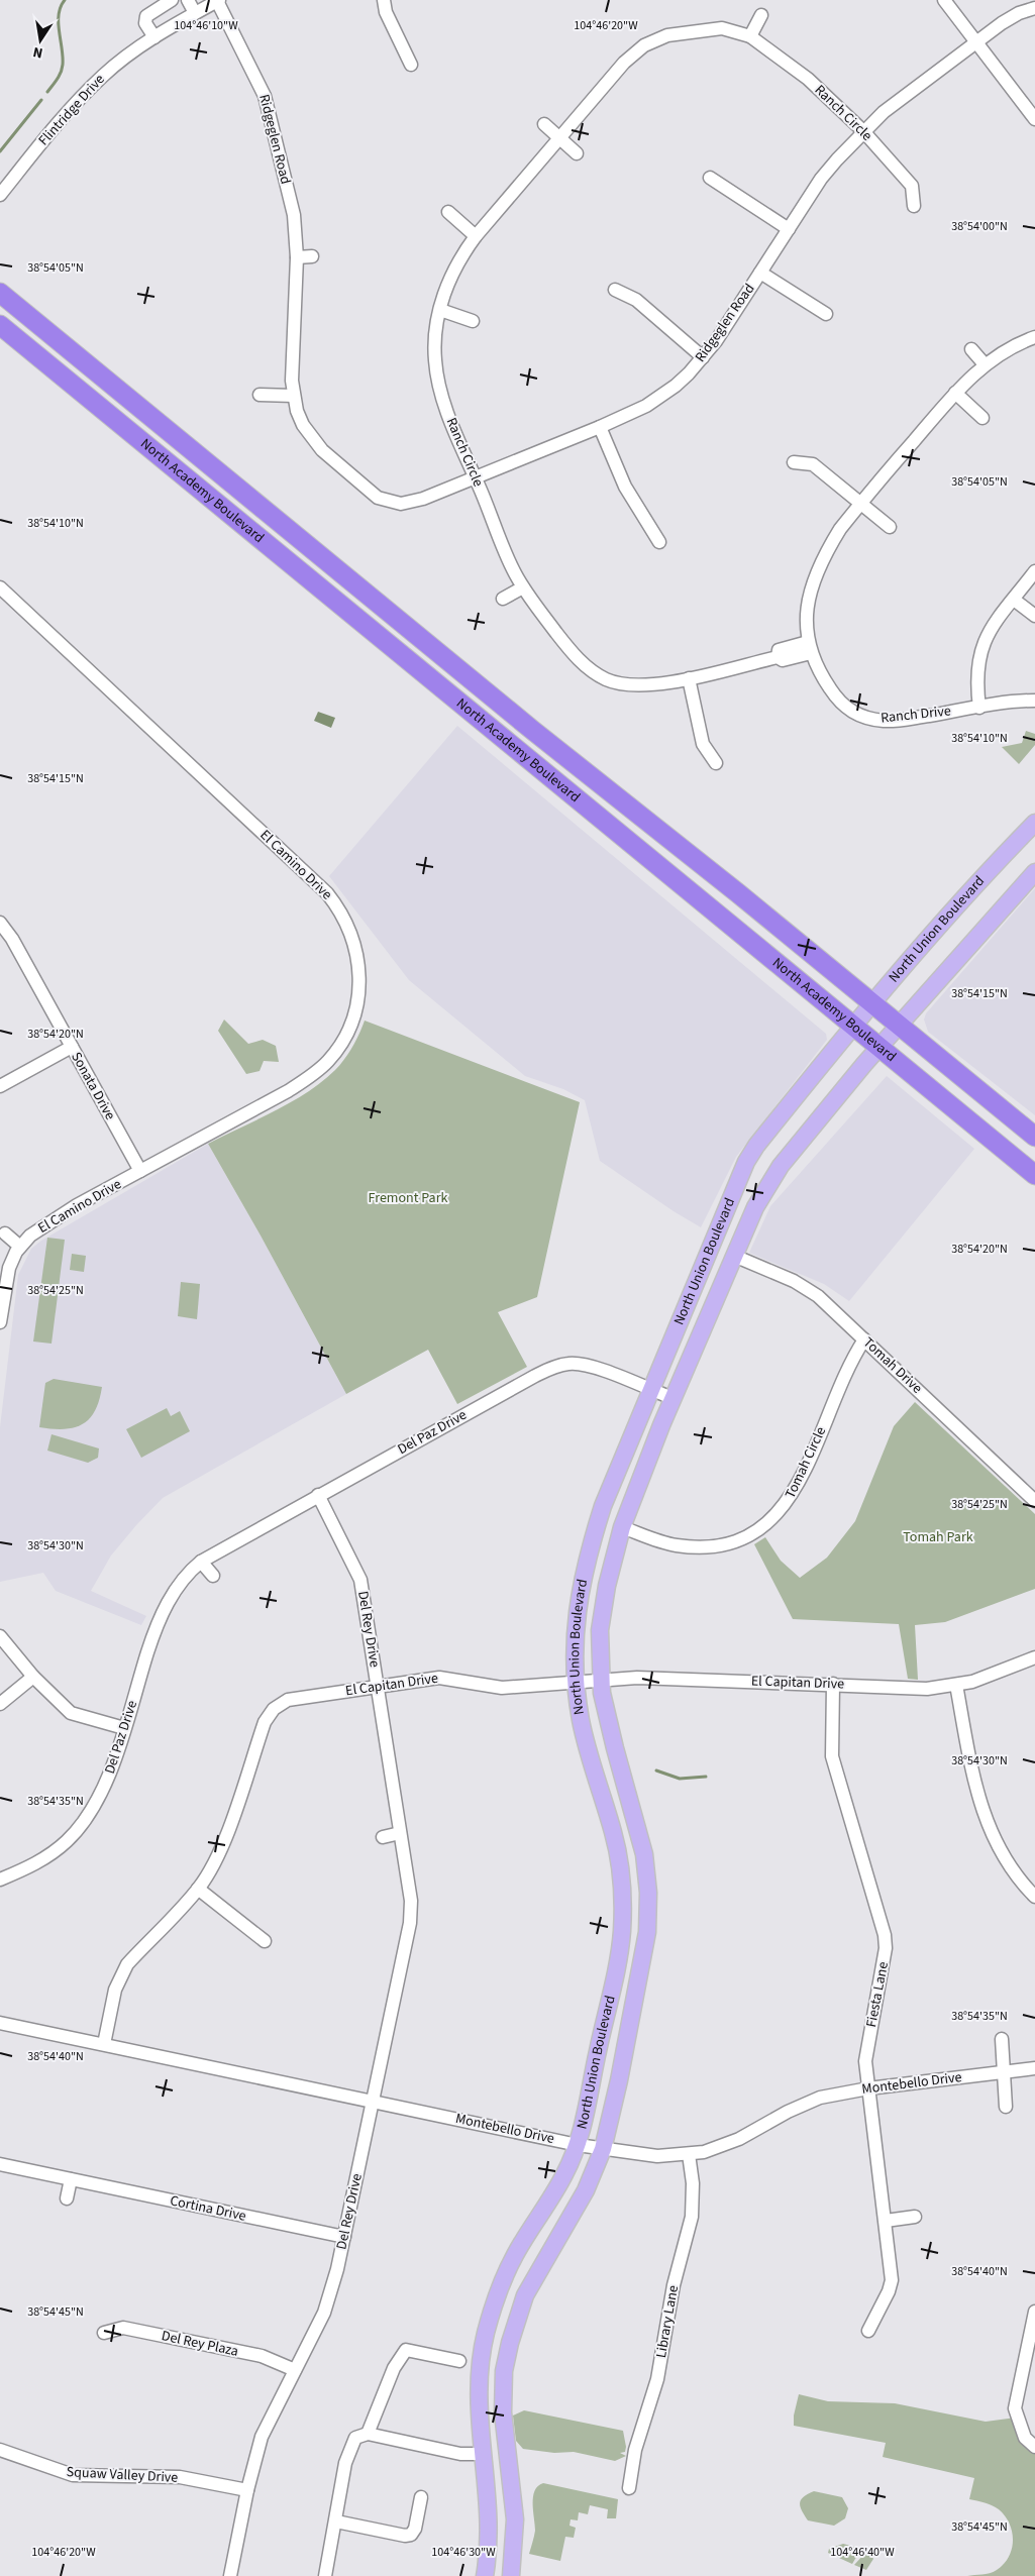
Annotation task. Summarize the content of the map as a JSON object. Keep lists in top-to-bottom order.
{
  "streets": {
    "highway": ["North Academy Boulevard"],
    "main road": ["North Union Boulevard"],
    "street": [
      "Flintridge Drive",
      "Ranch Circle",
      "Ridgeglen Road",
      "Ranch Drive",
      "El Camino Drive",
      "Sonata Drive",
      "Tomah Drive",
      "Del Paz Drive",
      "Tomah Circle",
      "Del Rey Drive",
      "El Capitan Drive",
      "Fiesta Lane",
      "Montebello Drive",
      "Cortina Drive",
      "Library Lane",
      "Del Rey Plaza",
      "Squaw Valley Drive"
    ]
  },
  "crossings": [
    ["Flintridge Drive", "Ridgeglen Road"],
    ["Ranch Circle", "Ridgeglen Road"],
    ["Ranch Circle", "Ranch Drive"],
    ["North Academy Boulevard", "North Union Boulevard"],
    ["El Camino Drive", "Sonata Drive"],
    ["North Union Boulevard", "Tomah Drive"],
    ["North Union Boulevard", "Del Paz Drive"],
    ["North Union Boulevard", "Tomah Circle"],
    ["North Union Boulevard", "El Capitan Drive"],
    ["North Union Boulevard", "Montebello Drive"],
    ["Tomah Drive", "Tomah Circle"],
    ["Del Paz Drive", "Del Rey Drive"],
    ["Del Rey Drive", "El Capitan Drive"],
    ["Del Rey Drive", "Montebello Drive"],
    ["Del Rey Drive", "Cortina Drive"],
    ["Del Rey Drive", "Del Rey Plaza"],
    ["Del Rey Drive", "Squaw Valley Drive"],
    ["El Capitan Drive", "Fiesta Lane"],
    ["El Capitan Drive", "Montebello Drive"],
    ["Fiesta Lane", "Montebello Drive"],
    ["Montebello Drive", "Library Lane"]
  ],
  "parks": ["Fremont Park", "Tomah Park"],
  "north": "bottom",
  "coordinates": [
    "104°46'10\"W",
    "104°46'20\"W",
    "38°54'00\"N",
    "38°54'05\"N",
    "38°54'10\"N",
    "38°54'15\"N",
    "38°54'20\"N",
    "38°54'25\"N",
    "38°54'30\"N",
    "38°54'35\"N",
    "38°54'40\"N",
    "38°54'45\"N",
    "104°46'30\"W",
    "104°46'40\"W"
  ]
}
